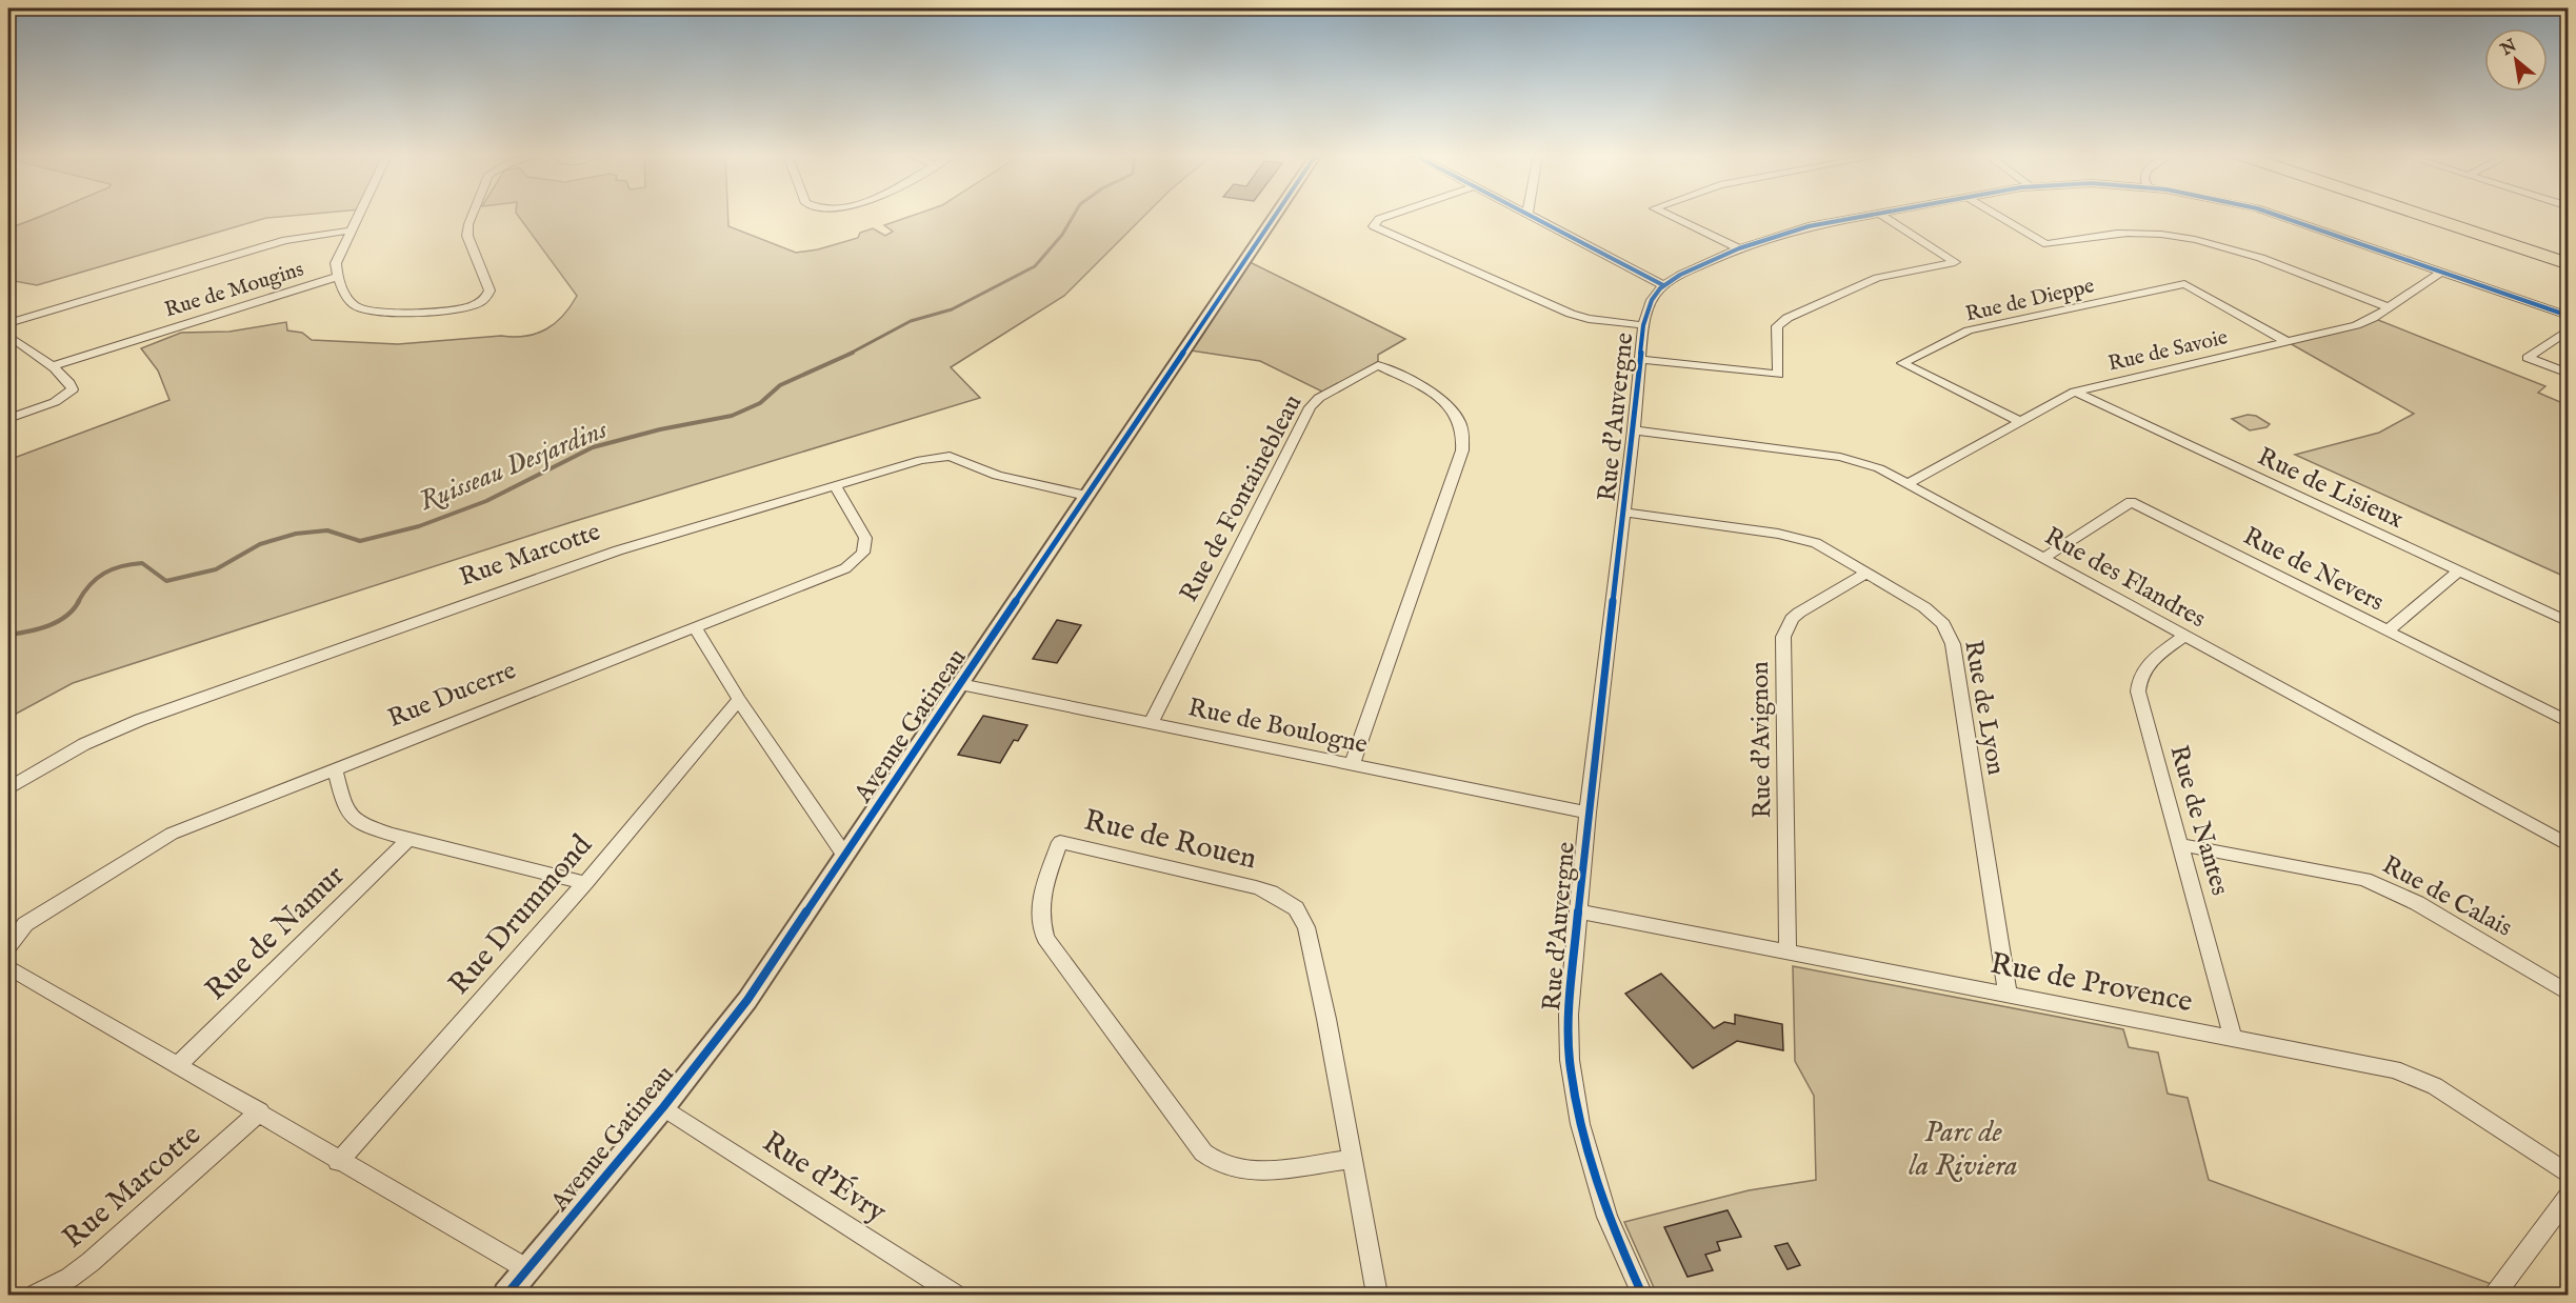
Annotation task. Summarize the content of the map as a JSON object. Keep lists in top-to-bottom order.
{
  "streets": {
    "street": [
      "Rue de Mougins",
      "Rue de Dieppe",
      "Rue de Savoie",
      "Rue d'Auvergne",
      "Rue de Lisieux",
      "Rue de Fontainebleau",
      "Rue Marcotte",
      "Rue de Nevers",
      "Rue des Flandres",
      "Rue Ducerre",
      "Rue de Lyon",
      "Avenue Gatineau",
      "Rue de Boulogne",
      "Rue d'Avignon",
      "Rue de Nantes",
      "Rue de Rouen",
      "Rue de Calais",
      "Rue Drummond",
      "Rue de Namur",
      "Rue de Provence",
      "Rue d'Évry"
    ]
  },
  "crossings": [
    ["Rue de Dieppe", "Rue de Savoie"],
    ["Rue de Savoie", "Rue de Lisieux"],
    ["Rue de Savoie", "Rue des Flandres"],
    ["Rue d'Auvergne", "Rue des Flandres"],
    ["Rue d'Auvergne", "Rue de Lyon"],
    ["Rue d'Auvergne", "Rue de Boulogne"],
    ["Rue d'Auvergne", "Rue de Provence"],
    ["Rue de Fontainebleau", "Rue de Boulogne"],
    ["Rue Marcotte", "Rue Ducerre"],
    ["Rue Marcotte", "Avenue Gatineau"],
    ["Rue de Nevers", "Rue des Flandres"],
    ["Rue des Flandres", "Rue de Nantes"],
    ["Rue de Lyon", "Rue d'Avignon"],
    ["Rue de Lyon", "Rue de Provence"],
    ["Avenue Gatineau", "Rue de Boulogne"],
    ["Avenue Gatineau", "Rue d'Évry"],
    ["Rue d'Avignon", "Rue de Provence"],
    ["Rue de Nantes", "Rue de Calais"],
    ["Rue de Nantes", "Rue de Provence"]
  ],
  "water": ["Ruisseau Desjardins"],
  "parks": ["Parc de la Riviera"],
  "north": "top left"
}
